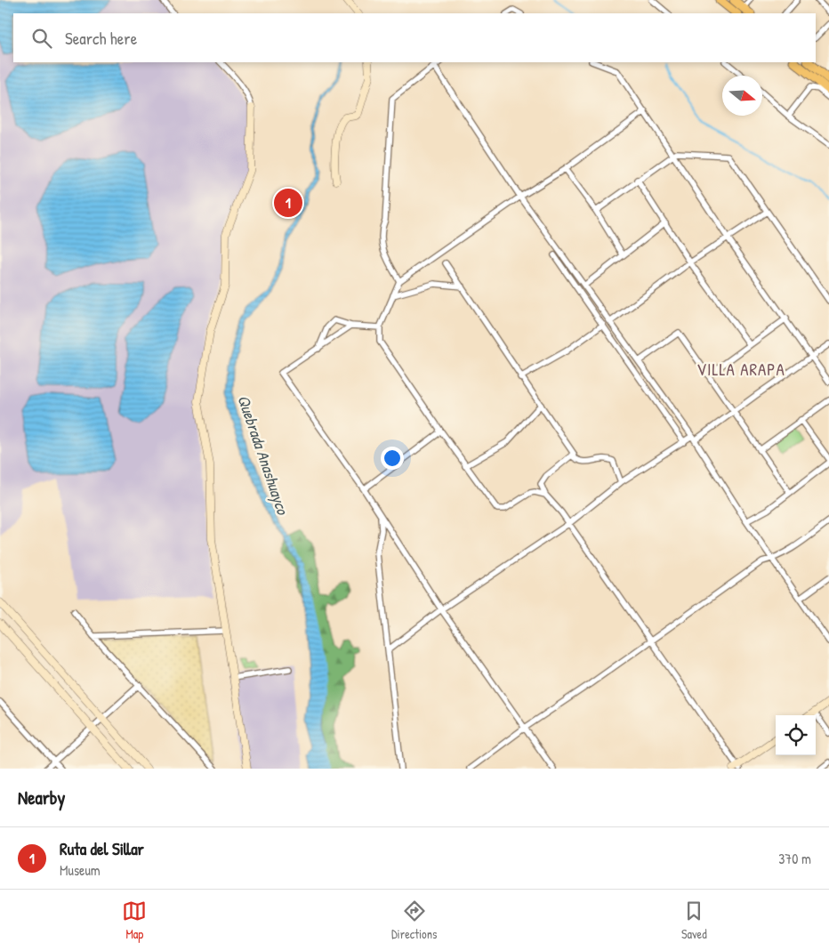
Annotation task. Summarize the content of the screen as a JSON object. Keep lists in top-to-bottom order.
{
  "districts": ["VILLA ARAPA"],
  "water": ["Quebrada Anashuayco"],
  "north": "right",
  "page": {
    "search": "Search here",
    "pins": "1",
    "heading": "Nearby",
    "list": [
      {
        "mark": "1",
        "name": "Ruta del Sillar",
        "note": "Museum",
        "value": "370 m"
      }
    ],
    "nav": ["Map", "Directions", "Saved"]
  }
}
